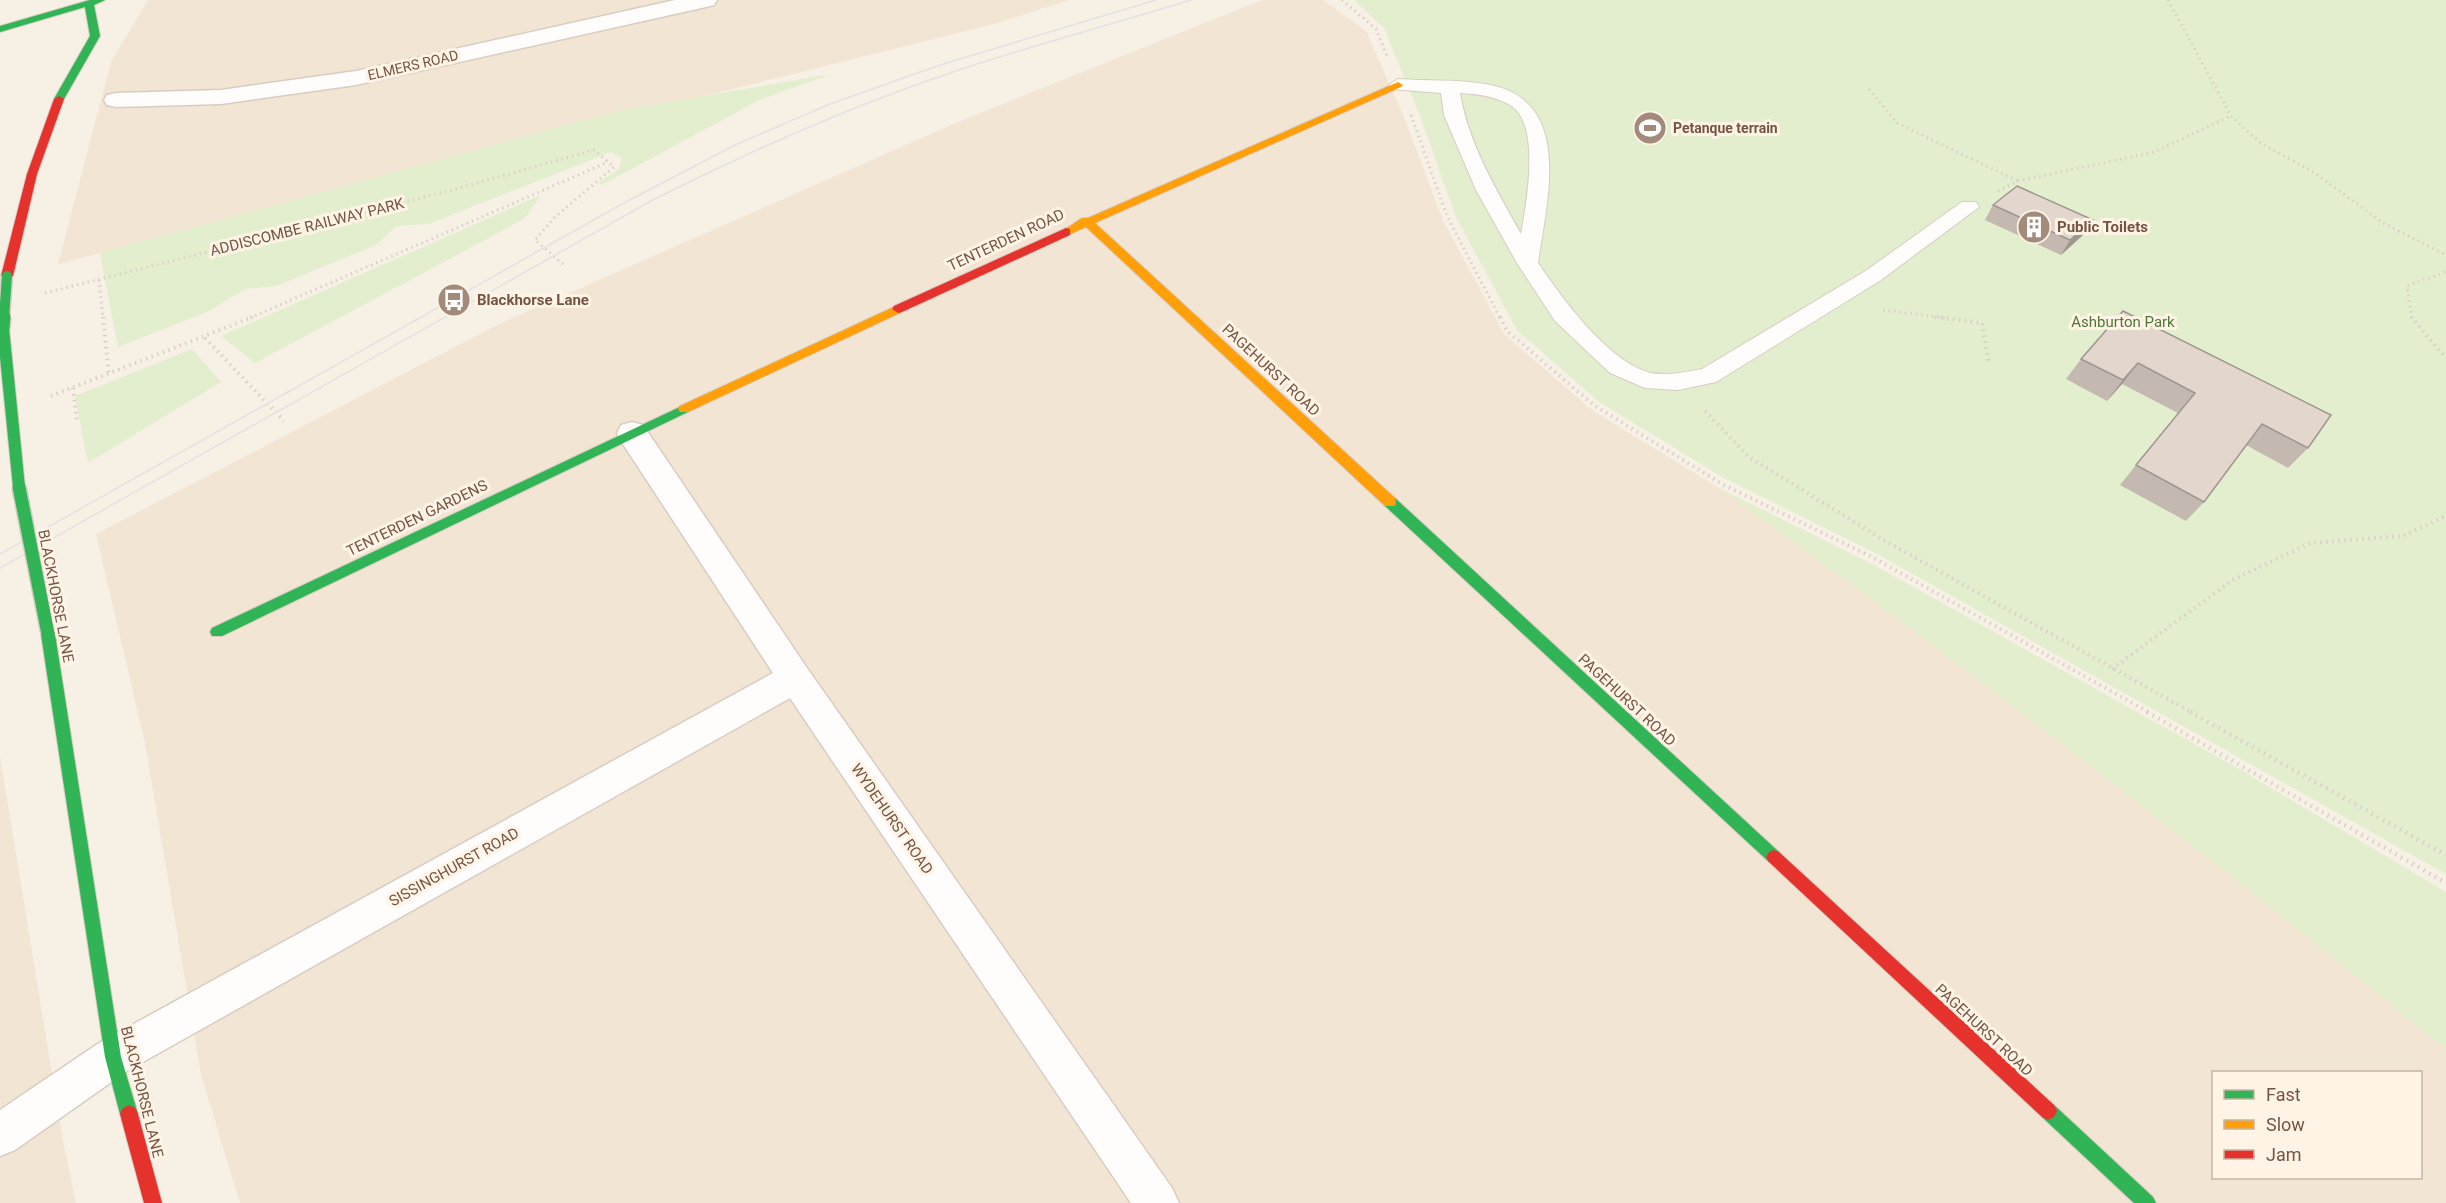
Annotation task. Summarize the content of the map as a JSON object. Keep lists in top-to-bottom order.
{
  "streets": {
    "street": [
      "ELMERS ROAD",
      "TENTERDEN ROAD",
      "PAGEHURST ROAD",
      "TENTERDEN GARDENS",
      "BLACKHORSE LANE",
      "WYDEHURST ROAD",
      "SISSINGHURST ROAD"
    ],
    "path": ["ADDISCOMBE RAILWAY PARK"]
  },
  "crossings": [
    ["TENTERDEN ROAD", "PAGEHURST ROAD"],
    ["TENTERDEN ROAD", "TENTERDEN GARDENS"],
    ["TENTERDEN ROAD", "WYDEHURST ROAD"],
    ["TENTERDEN GARDENS", "WYDEHURST ROAD"],
    ["BLACKHORSE LANE", "SISSINGHURST ROAD"],
    ["WYDEHURST ROAD", "SISSINGHURST ROAD"]
  ],
  "parks": ["Ashburton Park"],
  "places": {
    "sports": ["Petanque terrain"],
    "building": ["Public Toilets"],
    "bus stop": ["Blackhorse Lane"]
  },
  "legend": ["Fast", "Slow", "Jam"]
}
